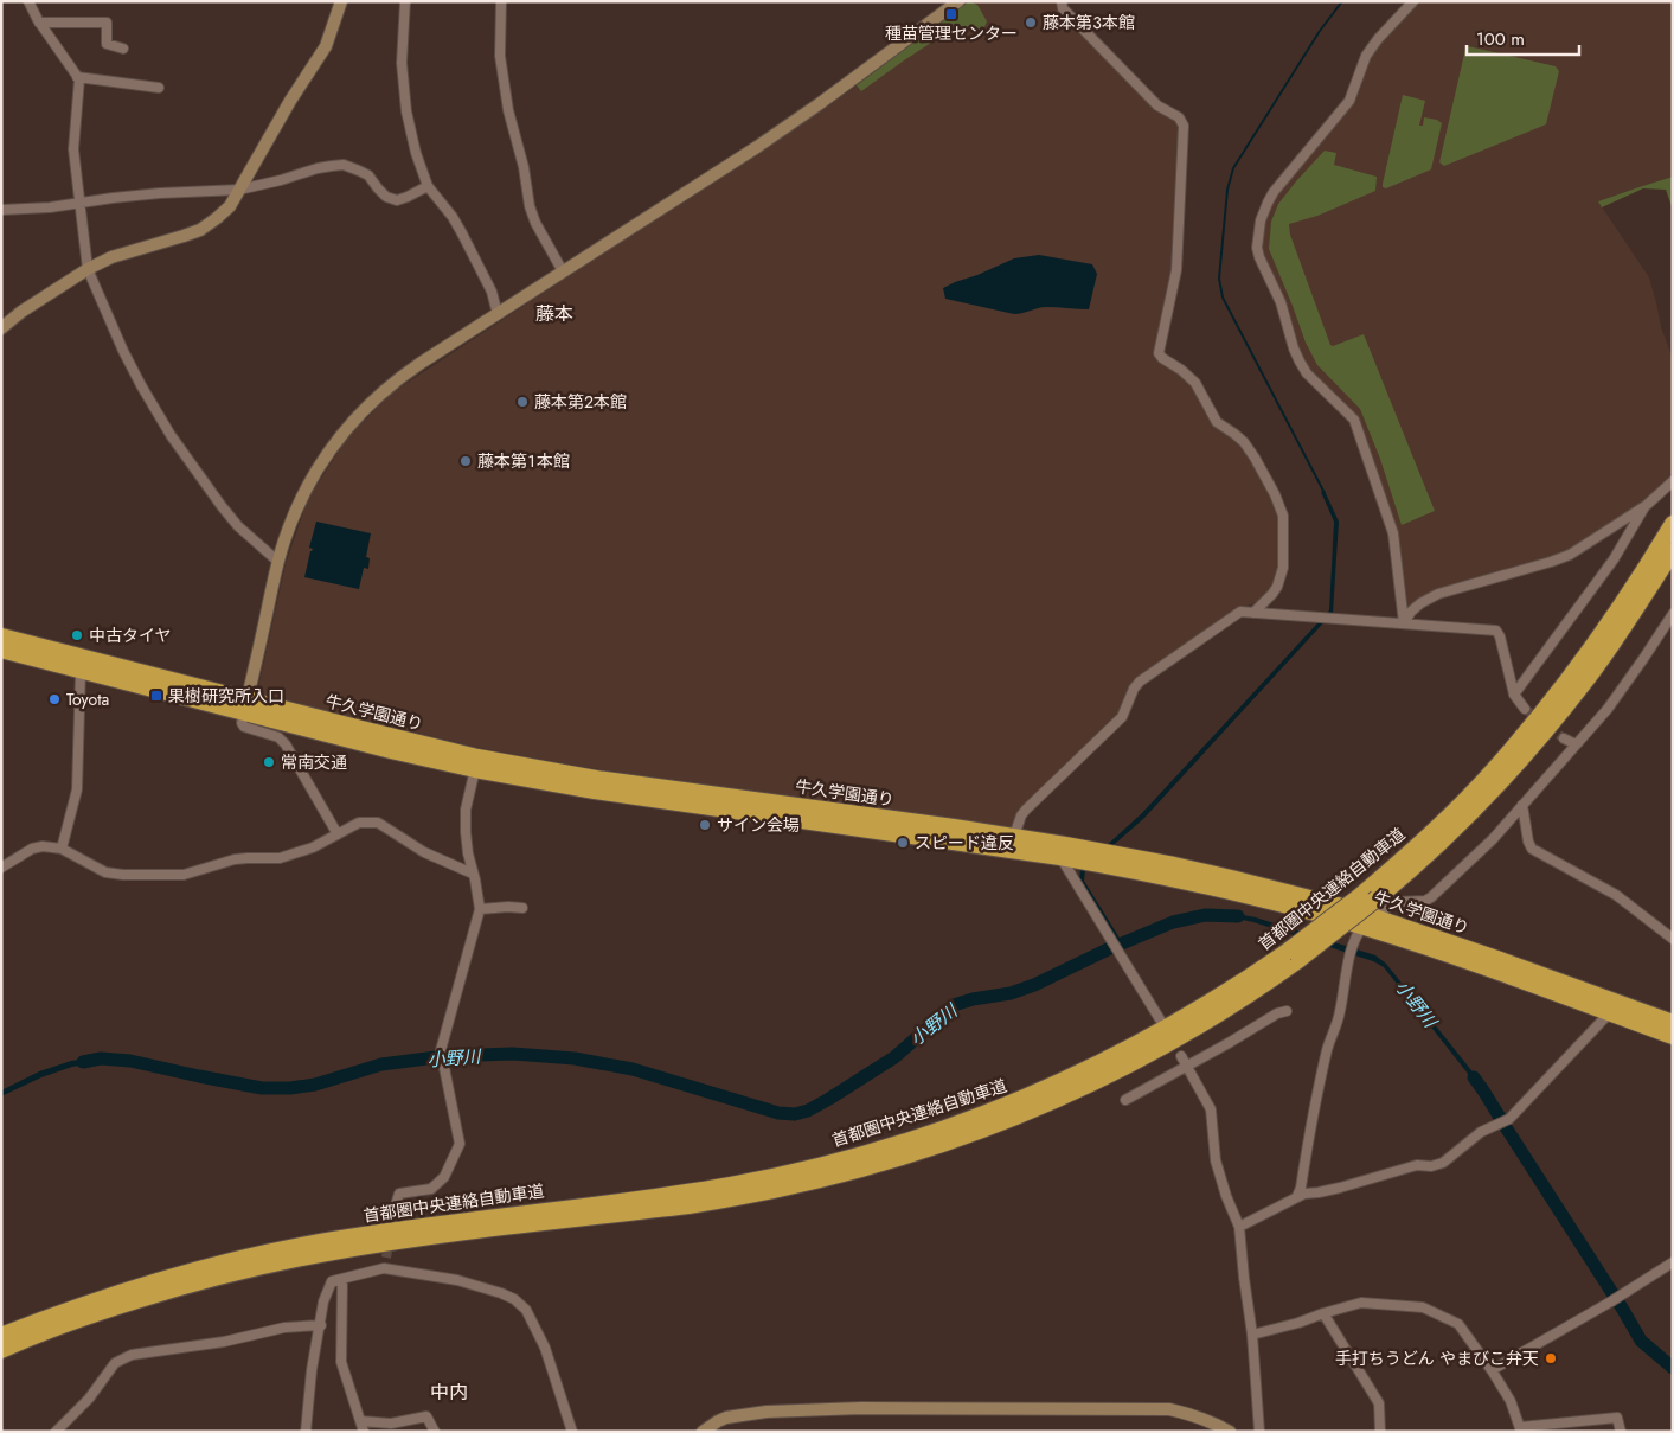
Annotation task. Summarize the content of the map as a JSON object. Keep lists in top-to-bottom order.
{
  "streets": {
    "highway": ["牛久学園通り", "首都圏中央連絡自動車道"]
  },
  "districts": ["藤本", "中内"],
  "water": ["小野川"],
  "places": {
    "transit": ["種苗管理センター", "果樹研究所入口"],
    "other": [
      "藤本第３本館",
      "藤本第2本館",
      "藤本第１本館",
      "中古タイヤ",
      "Toyota",
      "常南交通",
      "サイン会場",
      "スピード違反",
      "手打ちうどん やまびこ弁天"
    ]
  },
  "scale_bar": "100 m"
}
